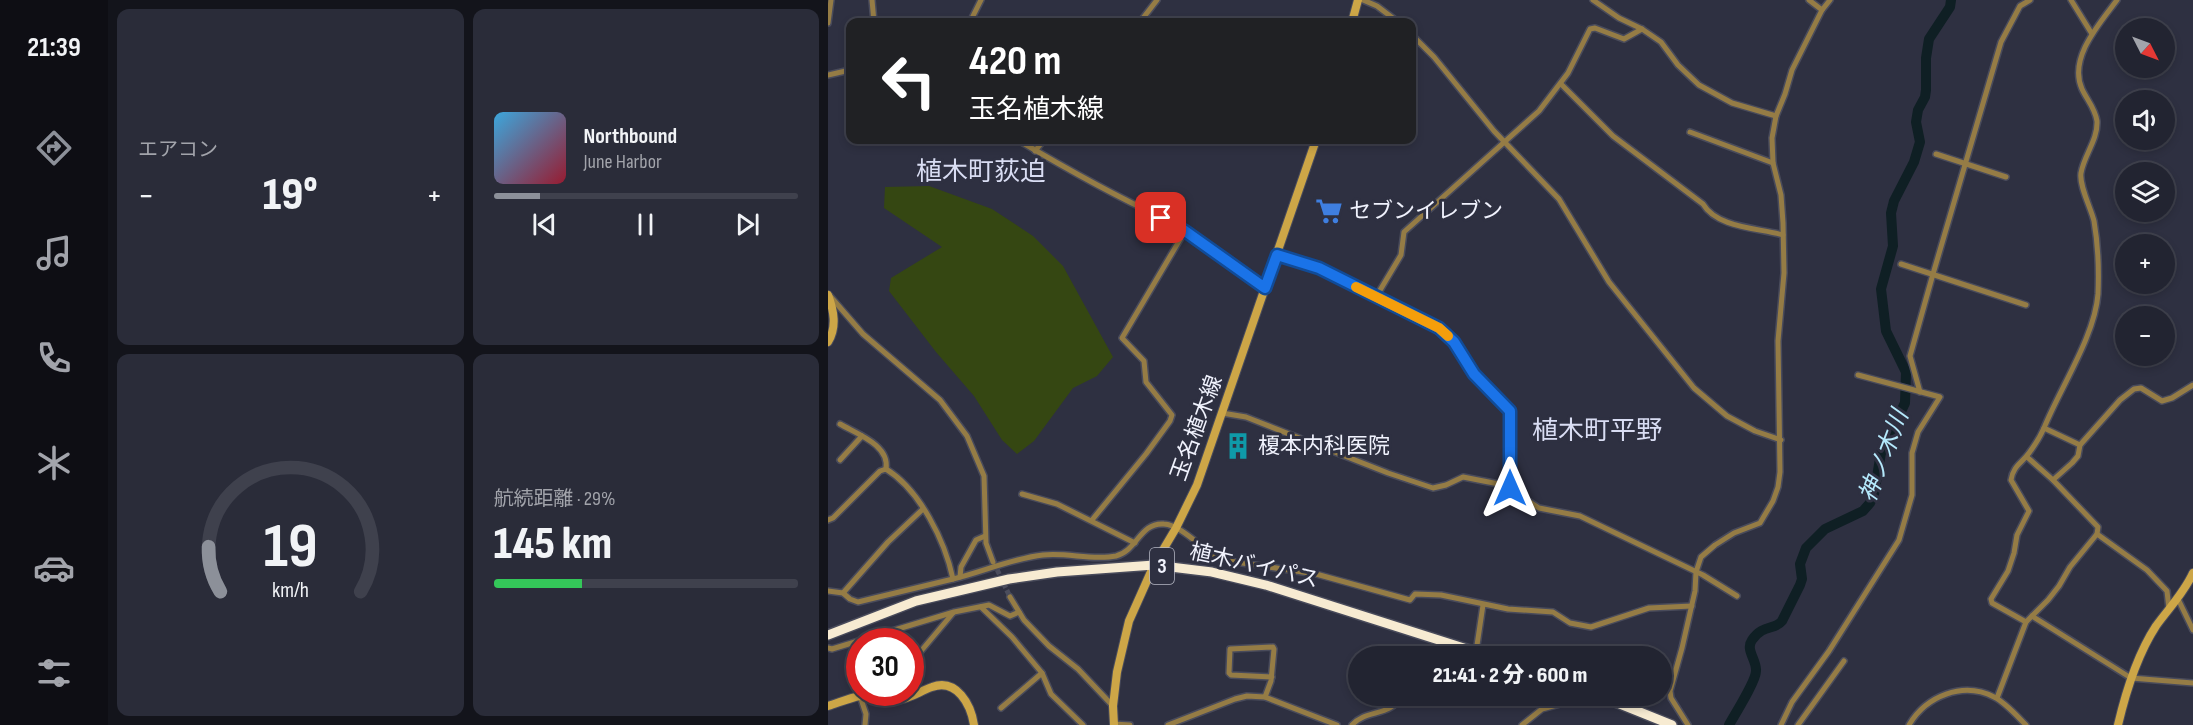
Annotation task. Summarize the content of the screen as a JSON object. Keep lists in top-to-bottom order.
{
  "streets": {
    "highway": ["3", "植木バイパス"],
    "main road": ["玉名植木線"]
  },
  "crossings": [
    ["玉名植木線", "植木バイパス"]
  ],
  "districts": ["植木町荻迫", "植木町平野"],
  "water": ["神ノ木川"],
  "places": {
    "supermarket": ["セブンイレブン"],
    "building": ["榎本内科医院"]
  },
  "north": "bottom right",
  "page": {
    "tabs": "21:39",
    "tile": [
      "エアコン",
      ["航続距離 · 29%", "145 km"]
    ],
    "map_buttons": ["+", "−"],
    "turn": ["420 m", "玉名植木線"],
    "song": ["Northbound", "June Harbor"],
    "heat": ["−", "19°", "+"],
    "limit": "30",
    "trip": "21:41 · 2 分 · 600 m",
    "gauge": ["19", "km/h"]
  }
}
